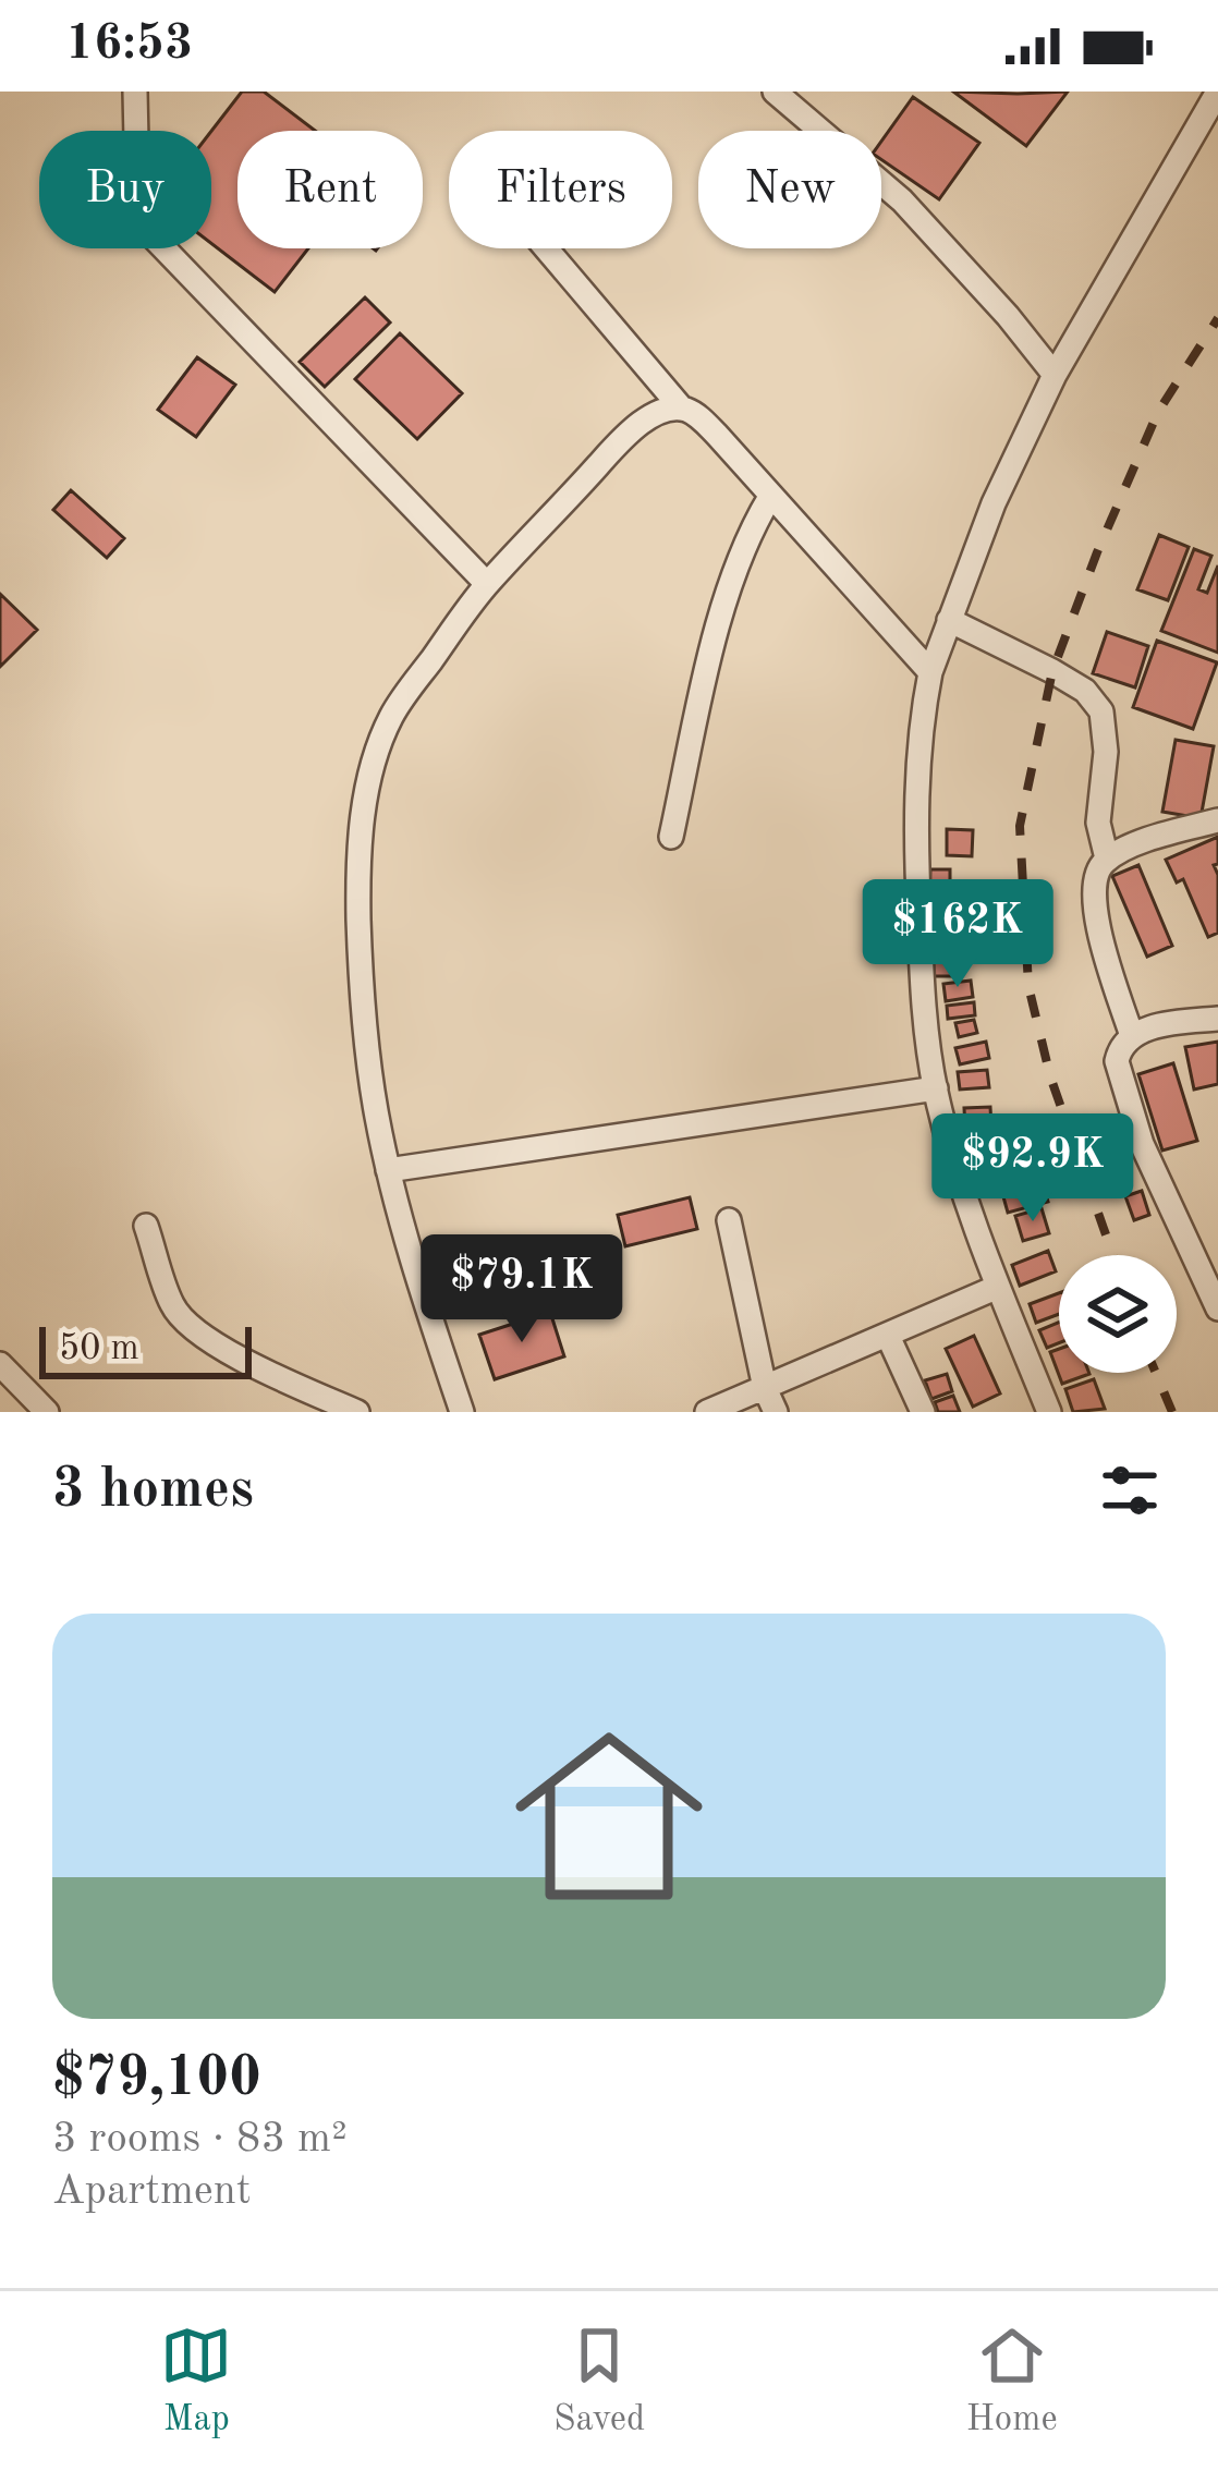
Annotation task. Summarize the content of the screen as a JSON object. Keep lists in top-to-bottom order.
{
  "scale_bar": "50 m",
  "page": {
    "status": "16:53",
    "chip": [
      "Buy",
      "Rent",
      "Filters",
      "New"
    ],
    "price": ["$162K", "$92.9K", "$79.1K"],
    "scale": "50 m",
    "heading": "3 homes",
    "list": [
      {
        "name": "$79,100",
        "note": "3 rooms · 83 m² · Apartment"
      }
    ],
    "tabs": ["Map", "Saved", "Home"]
  }
}
